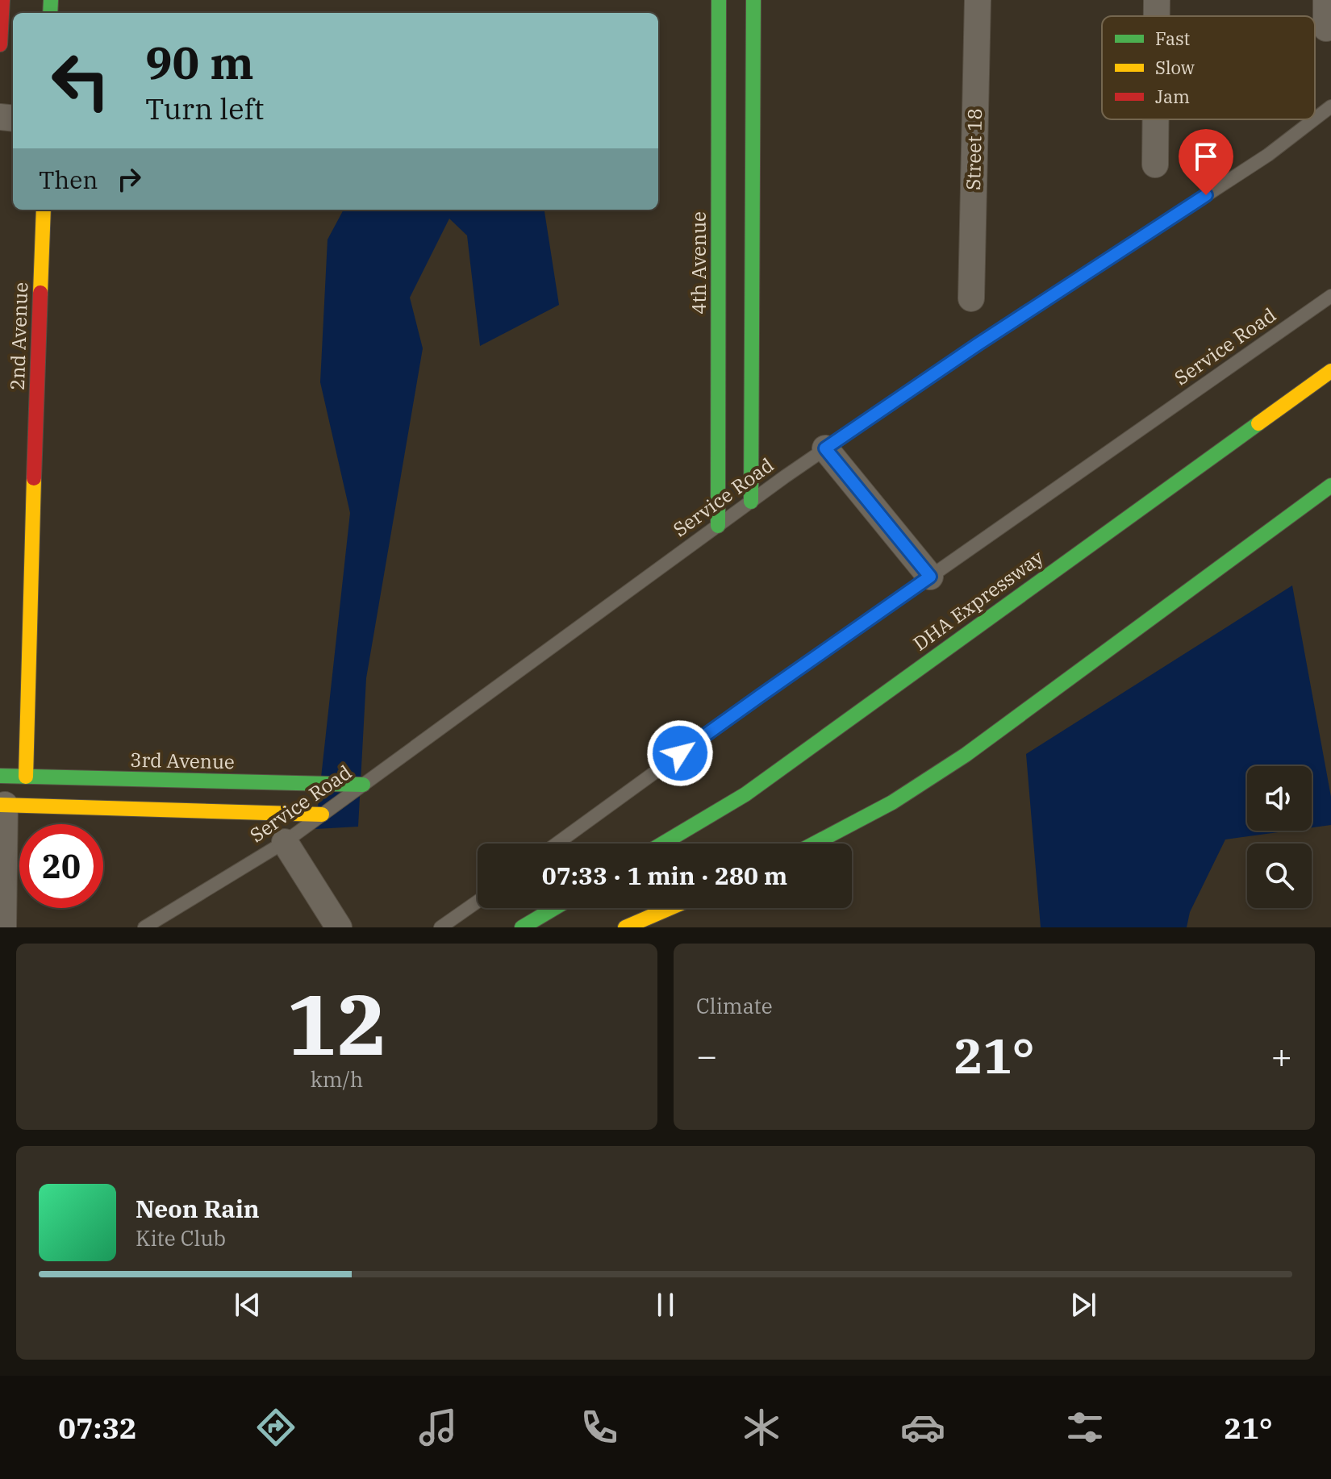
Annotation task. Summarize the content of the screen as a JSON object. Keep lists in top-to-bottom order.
{
  "streets": {
    "main road": [
      "4th Avenue",
      "2nd Avenue",
      "DHA Expressway",
      "3rd Avenue"
    ],
    "street": ["Street 18"],
    "lane": ["Service Road"]
  },
  "crossings": [
    ["4th Avenue", "Service Road"],
    ["2nd Avenue", "3rd Avenue"],
    ["Service Road", "3rd Avenue"]
  ],
  "legend": ["Fast", "Slow", "Jam"],
  "page": {
    "turn": ["90 m", "Turn left"],
    "then": "Then",
    "limit": "20",
    "trip": "07:33 · 1 min · 280 m",
    "tile": [
      ["12", "km/h"],
      "Climate"
    ],
    "heat": ["−", "21°", "+"],
    "song": ["Neon Rain", "Kite Club"],
    "tabs": ["07:32", "21°"]
  }
}
